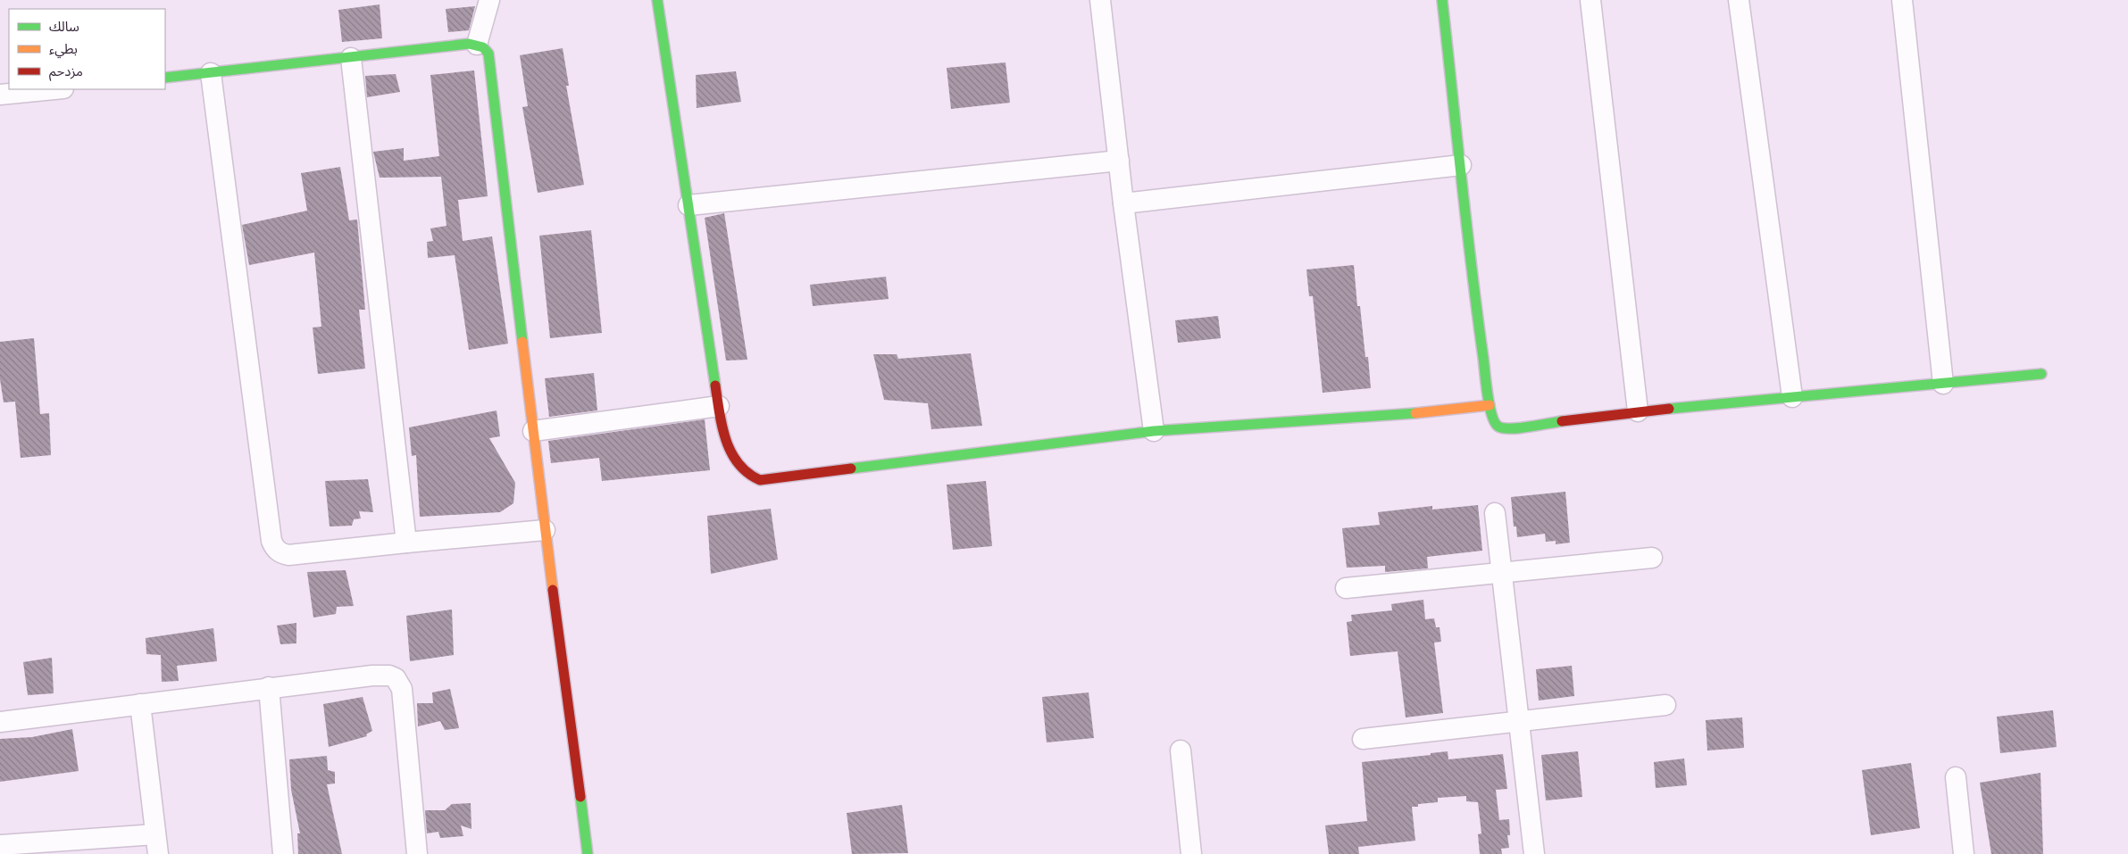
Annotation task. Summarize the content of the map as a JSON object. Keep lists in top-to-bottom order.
{
  "legend": ["سالك", "بطيء", "مزدحم"]
}
